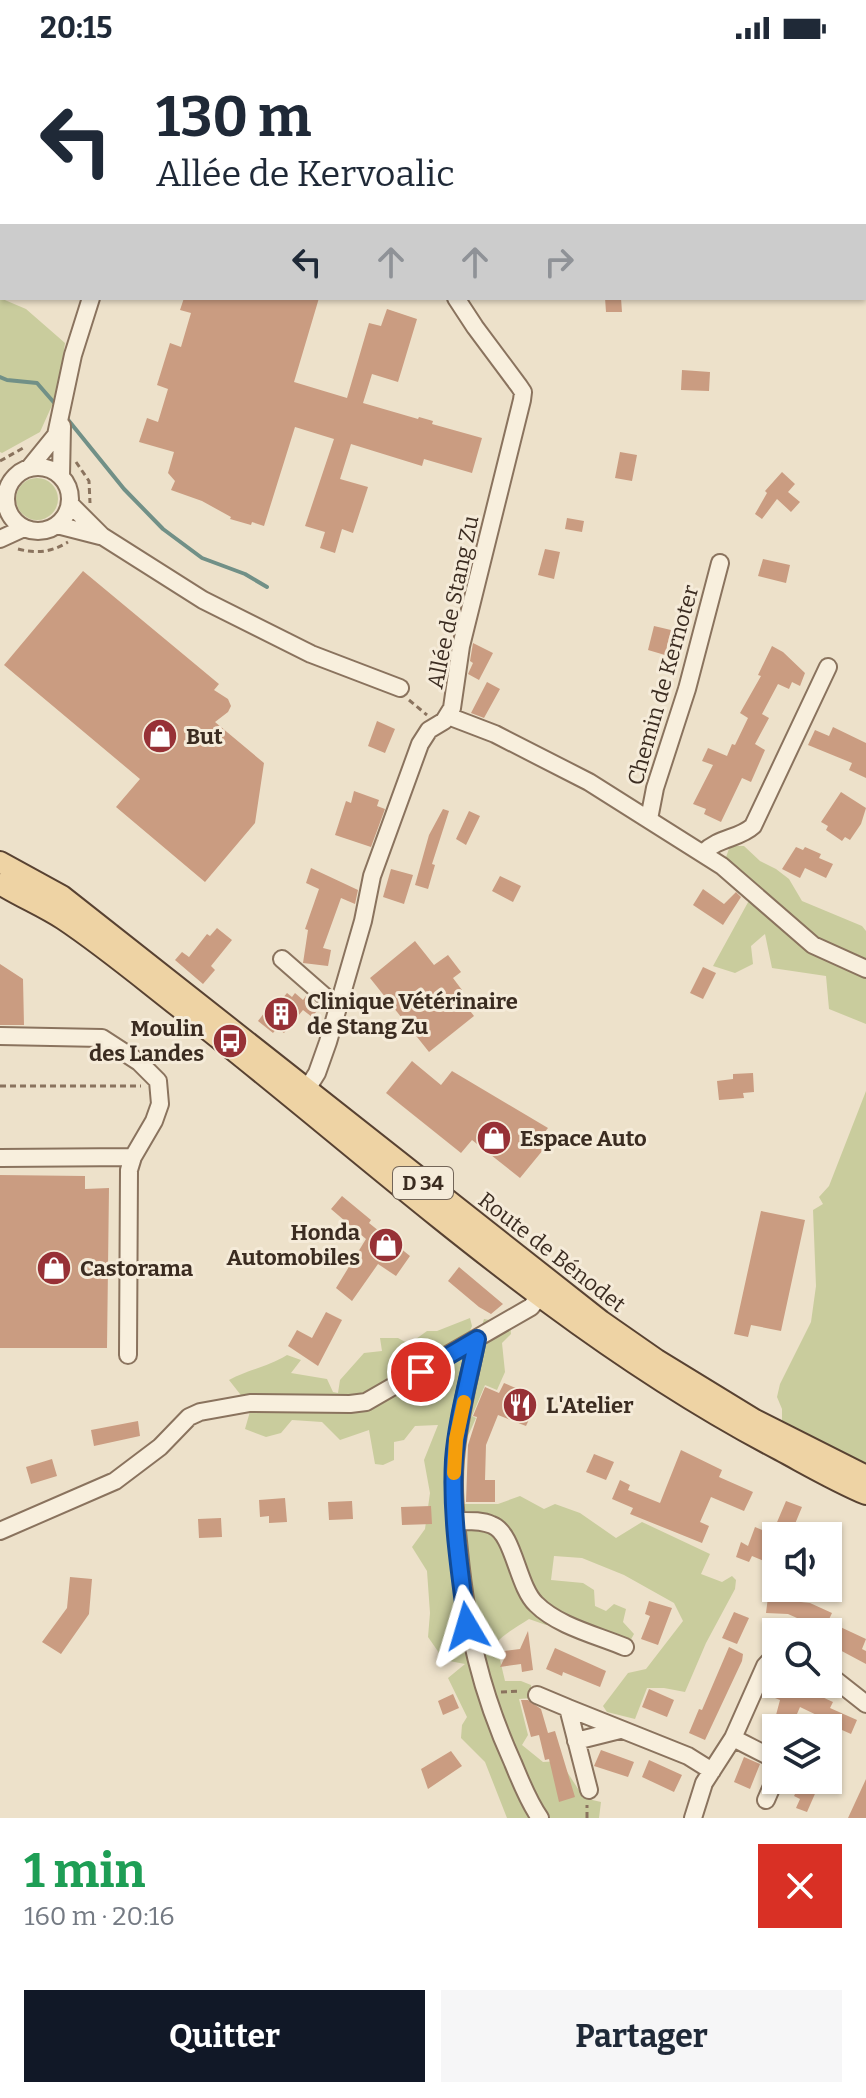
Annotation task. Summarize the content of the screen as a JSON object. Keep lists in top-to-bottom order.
{
  "streets": {
    "main road": ["D 34", "Route de Bénodet"],
    "street": ["Allée de Stang Zu", "Chemin de Kernoter"]
  },
  "crossings": [
    ["Allée de Stang Zu", "Chemin de Kernoter"],
    ["Allée de Stang Zu", "Route de Bénodet"]
  ],
  "places": {
    "shop": [
      "But",
      "Espace Auto",
      "Honda Automobiles",
      "Castorama"
    ],
    "building": ["Clinique Vétérinaire de Stang Zu"],
    "bus stop": ["Moulin des Landes"],
    "restaurant": ["L'Atelier"]
  },
  "page": {
    "status": "20:15",
    "turn": ["130 m", "Allée de Kervoalic"],
    "heading": ["1 min", "160 m · 20:16"],
    "buttons": ["Quitter", "Partager"]
  }
}
